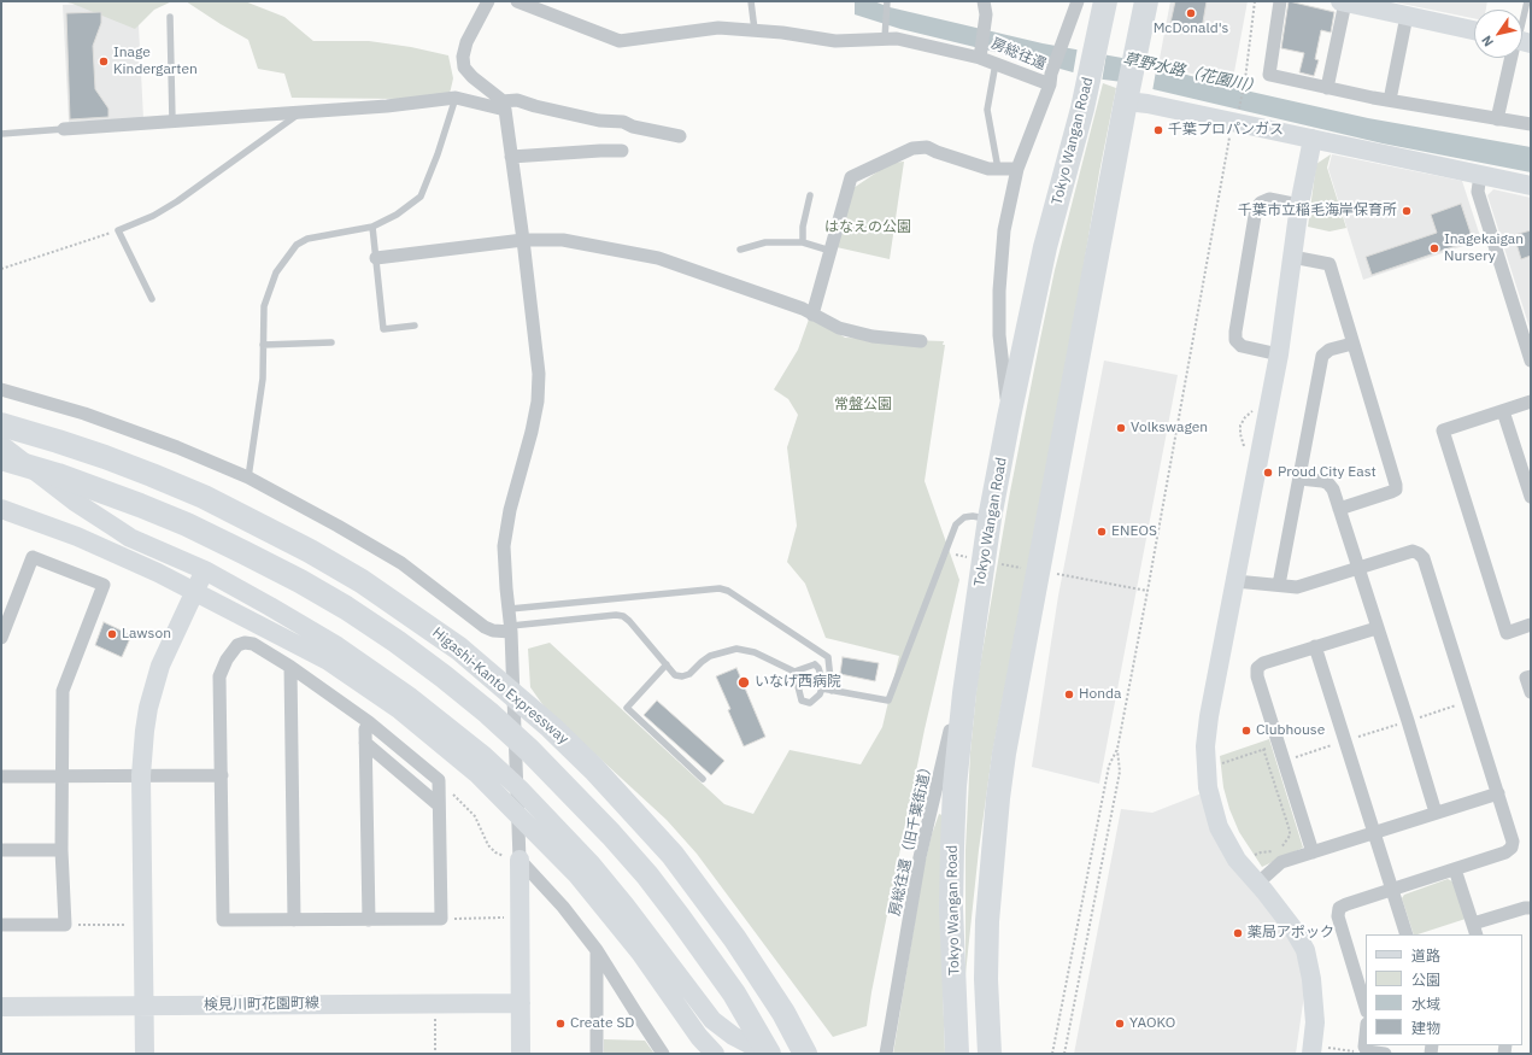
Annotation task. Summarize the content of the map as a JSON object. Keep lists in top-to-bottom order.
{
  "streets": {
    "highway": ["Tokyo Wangan Road", "Higashi-Kanto Expressway"],
    "street": ["房総往還", "房総往還（旧千葉街道）", "検見川町花園町線"]
  },
  "crossings": [
    ["Tokyo Wangan Road", "房総往還（旧千葉街道）"]
  ],
  "water": ["草野水路（花園川）"],
  "parks": ["はなえの公園", "常盤公園"],
  "places": [
    "McDonald's",
    "Inage Kindergarten",
    "千葉プロパンガス",
    "千葉市立稲毛海岸保育所",
    "Inagekaigan Nursery",
    "Volkswagen",
    "Proud City East",
    "ENEOS",
    "Lawson",
    "いなげ西病院",
    "Honda",
    "Clubhouse",
    "薬局アポック",
    "Create SD",
    "YAOKO"
  ],
  "legend": [
    "道路",
    "公園",
    "水域",
    "建物"
  ],
  "north": "bottom left"
}
